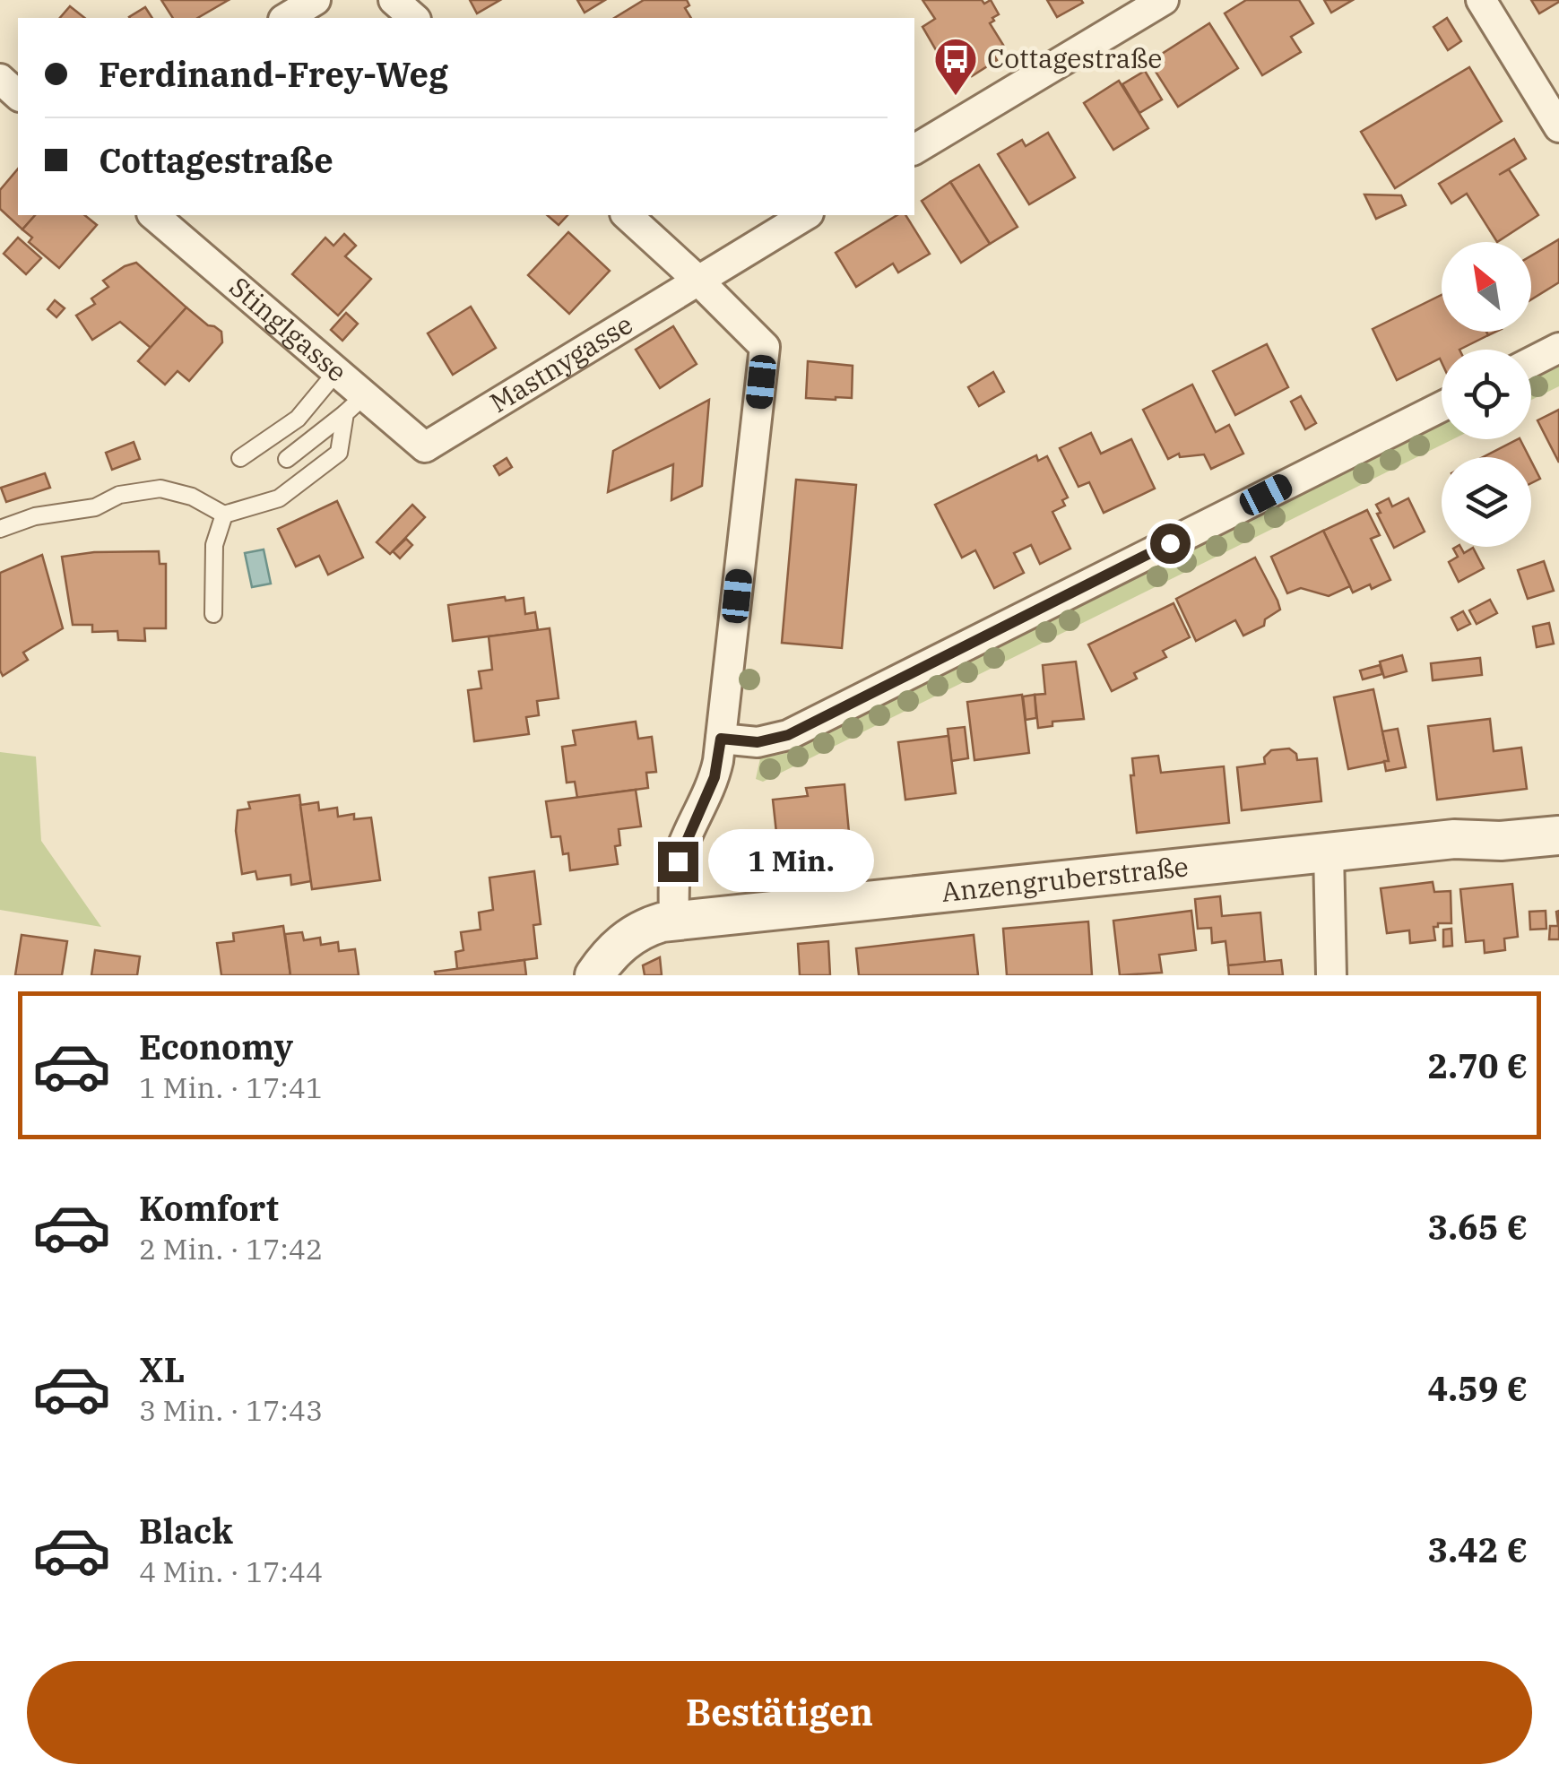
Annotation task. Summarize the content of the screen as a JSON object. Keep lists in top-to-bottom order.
{
  "streets": {
    "street": ["Stinglgasse", "Mastnygasse", "Anzengruberstraße"]
  },
  "crossings": [
    ["Stinglgasse", "Mastnygasse"]
  ],
  "places": {
    "bus stop": ["Cottagestraße"]
  },
  "north": "top left",
  "page": {
    "banner": ["Ferdinand-Frey-Weg", "Cottagestraße"],
    "bubble": "1 Min.",
    "list": [
      {
        "name": "Economy",
        "note": "1 Min. · 17:41",
        "value": "2.70 €"
      },
      {
        "name": "Komfort",
        "note": "2 Min. · 17:42",
        "value": "3.65 €"
      },
      {
        "name": "XL",
        "note": "3 Min. · 17:43",
        "value": "4.59 €"
      },
      {
        "name": "Black",
        "note": "4 Min. · 17:44",
        "value": "3.42 €"
      }
    ],
    "buttons": "Bestätigen"
  }
}
